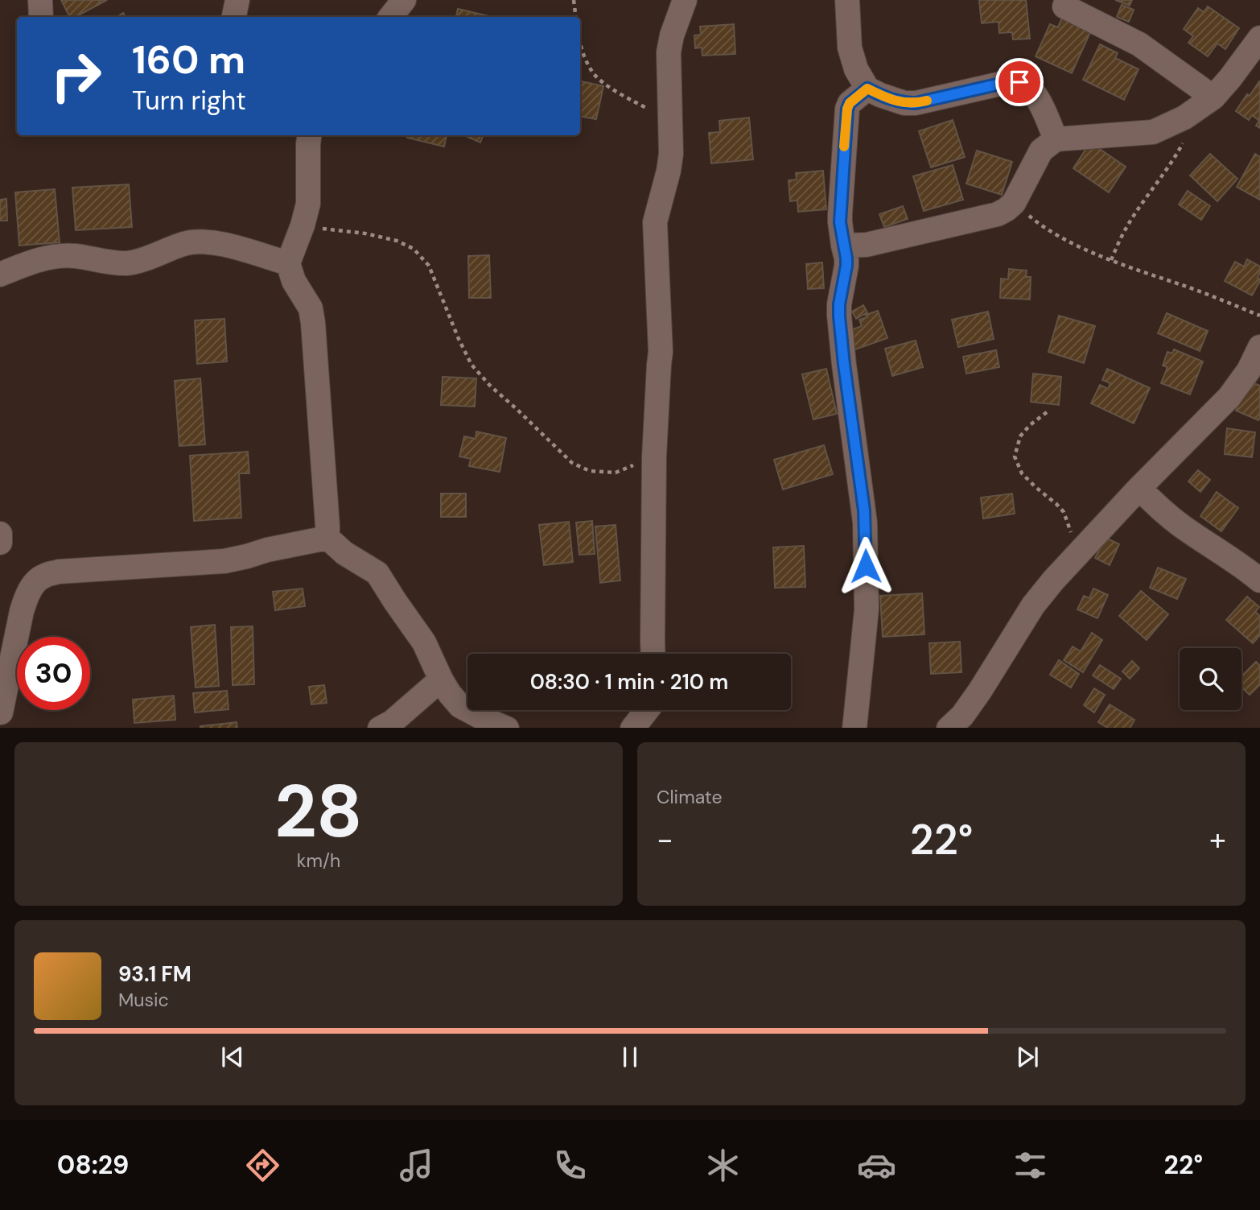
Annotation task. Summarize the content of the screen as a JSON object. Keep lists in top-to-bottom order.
{
  "page": {
    "turn": ["160 m", "Turn right"],
    "limit": "30",
    "trip": "08:30 · 1 min · 210 m",
    "tile": [
      ["28", "km/h"],
      "Climate"
    ],
    "heat": ["−", "22°", "+"],
    "song": ["93.1 FM", "Music"],
    "tabs": ["08:29", "22°"]
  }
}
